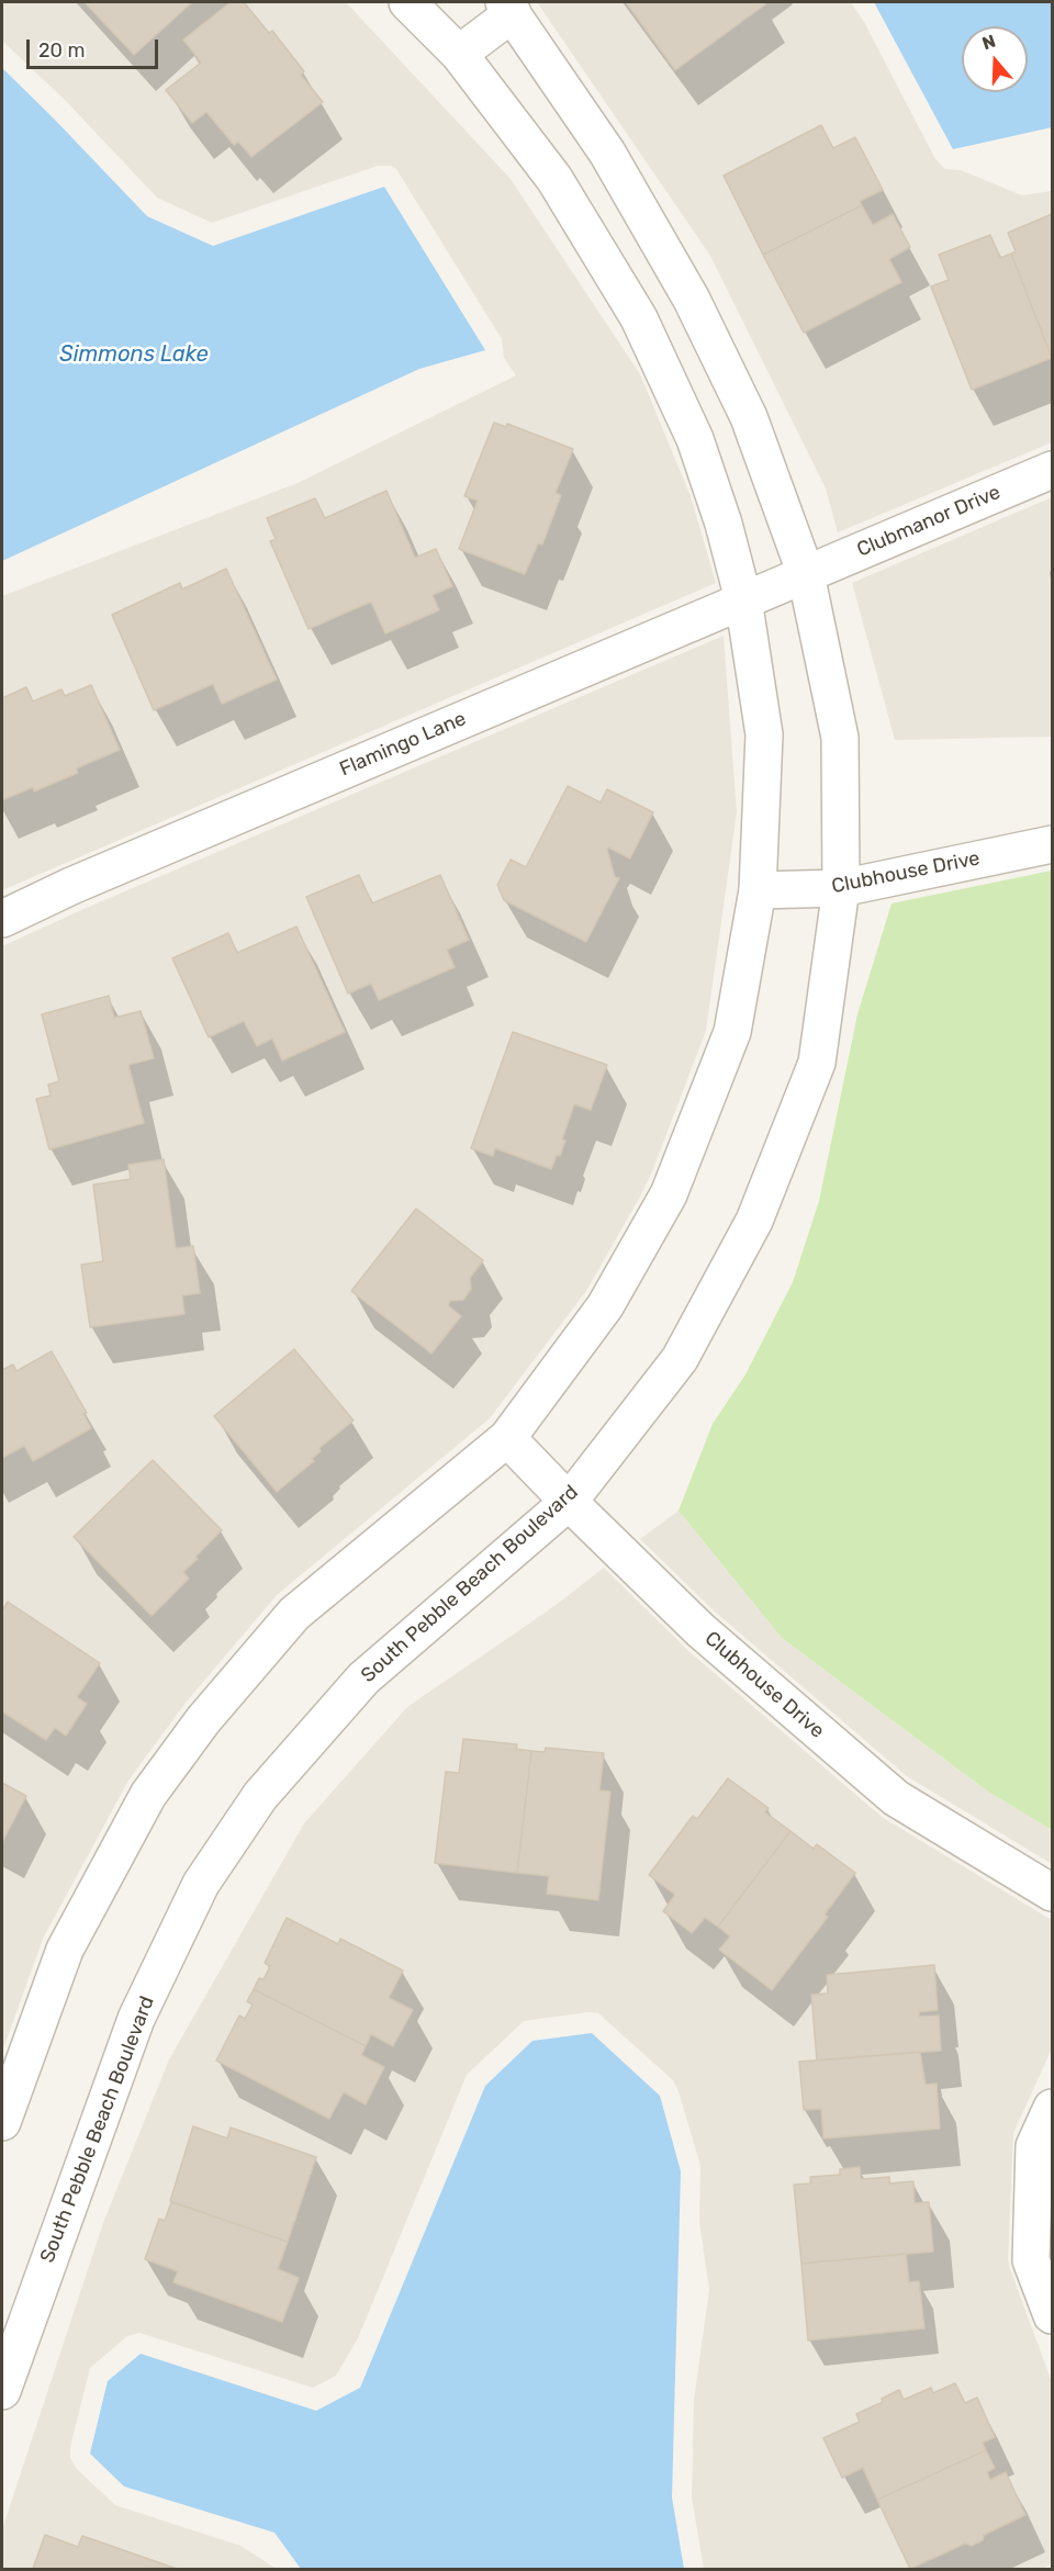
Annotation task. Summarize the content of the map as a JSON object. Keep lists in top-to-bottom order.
{
  "streets": {
    "street": [
      "Clubmanor Drive",
      "Flamingo Lane",
      "Clubhouse Drive",
      "South Pebble Beach Boulevard"
    ]
  },
  "crossings": [
    ["Clubmanor Drive", "Flamingo Lane"],
    ["Clubmanor Drive", "South Pebble Beach Boulevard"],
    ["Flamingo Lane", "South Pebble Beach Boulevard"],
    ["Clubhouse Drive", "South Pebble Beach Boulevard"]
  ],
  "water": ["Simmons Lake"],
  "scale_bar": "20 m",
  "north": "top"
}
